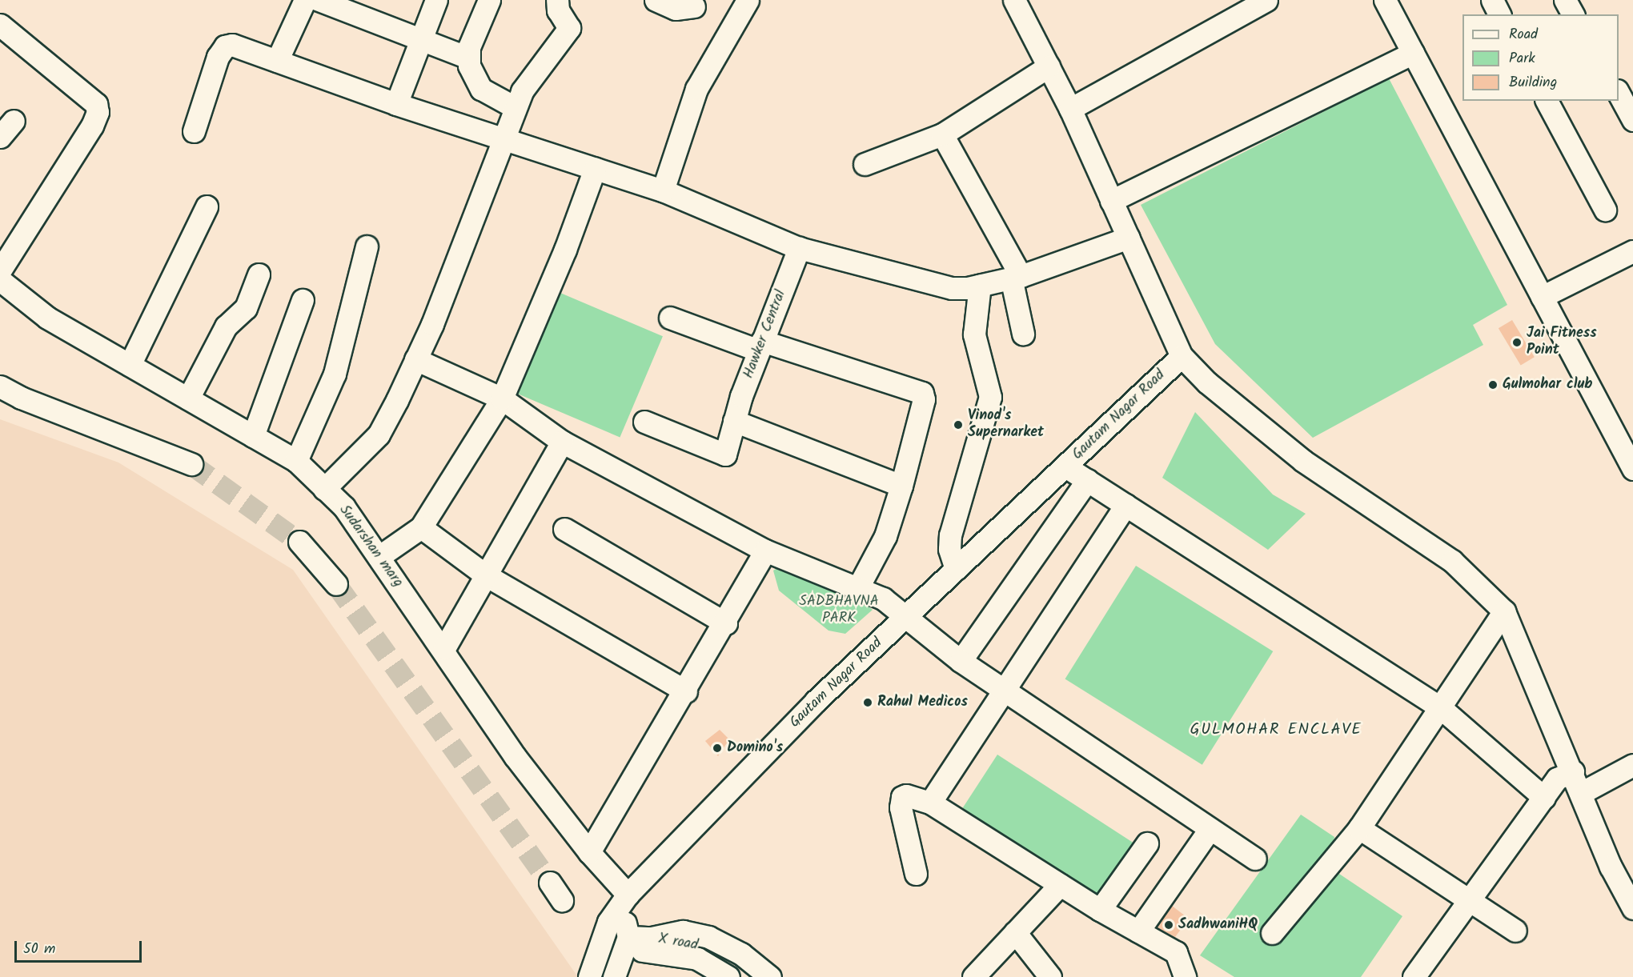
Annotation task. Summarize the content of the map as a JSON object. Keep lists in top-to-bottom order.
{
  "streets": {
    "street": [
      "Hawker Central",
      "Gautam Nagar Road",
      "Sudarshan marg",
      "X road"
    ]
  },
  "crossings": [
    ["Gautam Nagar Road", "Sudarshan marg"]
  ],
  "districts": ["GULMOHAR ENCLAVE"],
  "parks": ["SADBHAVNA PARK"],
  "places": [
    "Jai Fitness Point",
    "Gulmohar club",
    "Vinod's Supernarket",
    "Rahul Medicos",
    "Domino's",
    "SadhwaniHQ"
  ],
  "legend": ["Road", "Park", "Building"],
  "scale_bar": "50 m"
}
